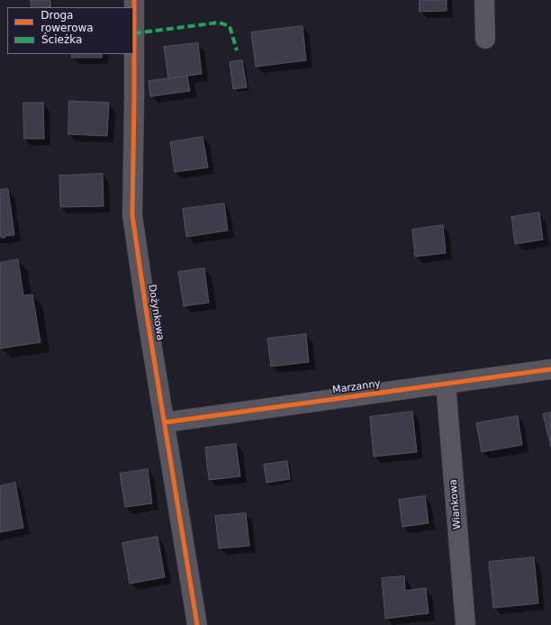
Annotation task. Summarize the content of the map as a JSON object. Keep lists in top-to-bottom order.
{
  "streets": {
    "street": ["Dożynkowa", "Marzanny", "Wiankowa"]
  },
  "crossings": [
    ["Dożynkowa", "Marzanny"],
    ["Marzanny", "Wiankowa"]
  ],
  "legend": ["Droga rowerowa", "Ścieżka"]
}
